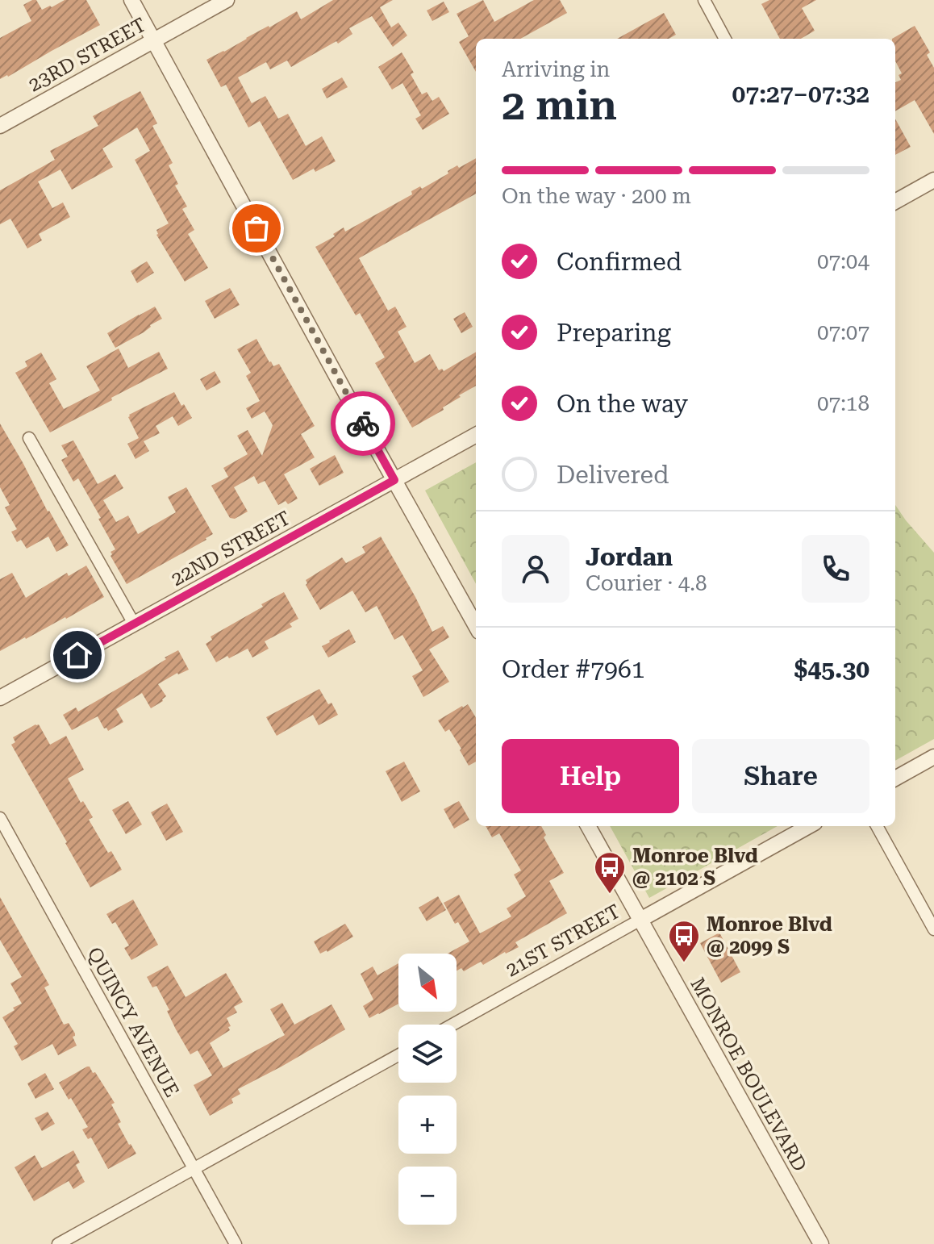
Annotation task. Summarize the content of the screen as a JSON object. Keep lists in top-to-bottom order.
{
  "streets": {
    "street": [
      "23RD STREET",
      "22ND STREET",
      "21ST STREET",
      "QUINCY AVENUE",
      "MONROE BOULEVARD"
    ]
  },
  "crossings": [
    ["21ST STREET", "MONROE BOULEVARD"]
  ],
  "places": {
    "bus stop": ["Monroe Blvd @ 2102 S", "Monroe Blvd @ 2099 S"]
  },
  "north": "bottom right",
  "page": {
    "heading": ["2 min", "Arriving in", "07:27–07:32"],
    "panel": [
      "Jordan",
      "Courier · 4.8",
      "Order #7961",
      "$45.30"
    ],
    "bar": "On the way · 200 m",
    "list": [
      ["Confirmed", "07:04"],
      ["Preparing", "07:07"],
      ["On the way", "07:18"],
      "Delivered"
    ],
    "buttons": ["Help", "Share"],
    "map_buttons": ["+", "−"]
  }
}
